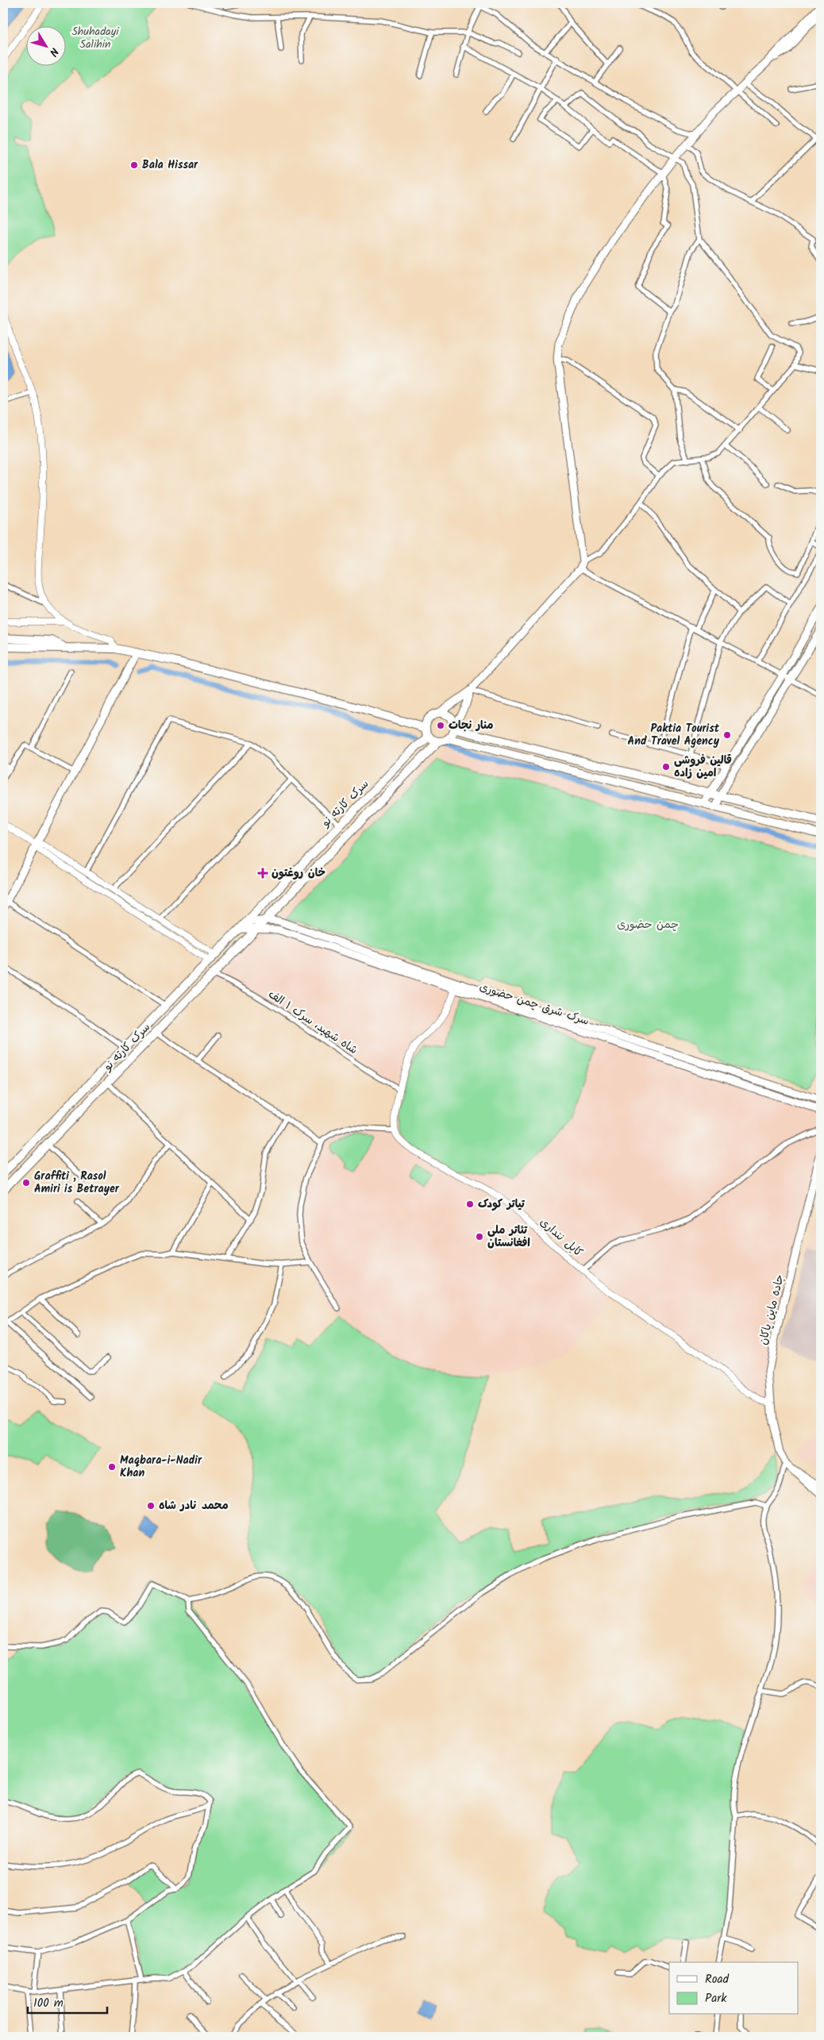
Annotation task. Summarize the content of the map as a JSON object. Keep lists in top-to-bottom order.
{
  "streets": {
    "highway": ["سرک کارته نو"],
    "main road": ["سرک شرق چمن حضوری", "جاده ماین پاکان"],
    "street": ["شاه شهید، سرک ۱ الف", "کابل ننداری"]
  },
  "crossings": [
    ["سرک کارته نو", "سرک شرق چمن حضوری"],
    ["سرک کارته نو", "شاه شهید، سرک ۱ الف"],
    ["کابل ننداری", "جاده ماین پاکان"]
  ],
  "parks": ["Shuhadayi Salihin", "چمن حضوری"],
  "places": {
    "other": [
      "Bala Hissar",
      "منار نجات",
      "Paktia Tourist And Travel Agency",
      "قالین فروشی امین زاده",
      "Graffiti , Rasol Amiri is Betrayer",
      "تیاتر کودک",
      "تئاتر ملی افغانستان",
      "Maqbara-i-Nadir Khan",
      "محمد نادر شاه"
    ],
    "health": ["خان روغتون"]
  },
  "legend": ["Road", "Park"],
  "scale_bar": "100 m",
  "north": "bottom right"
}
